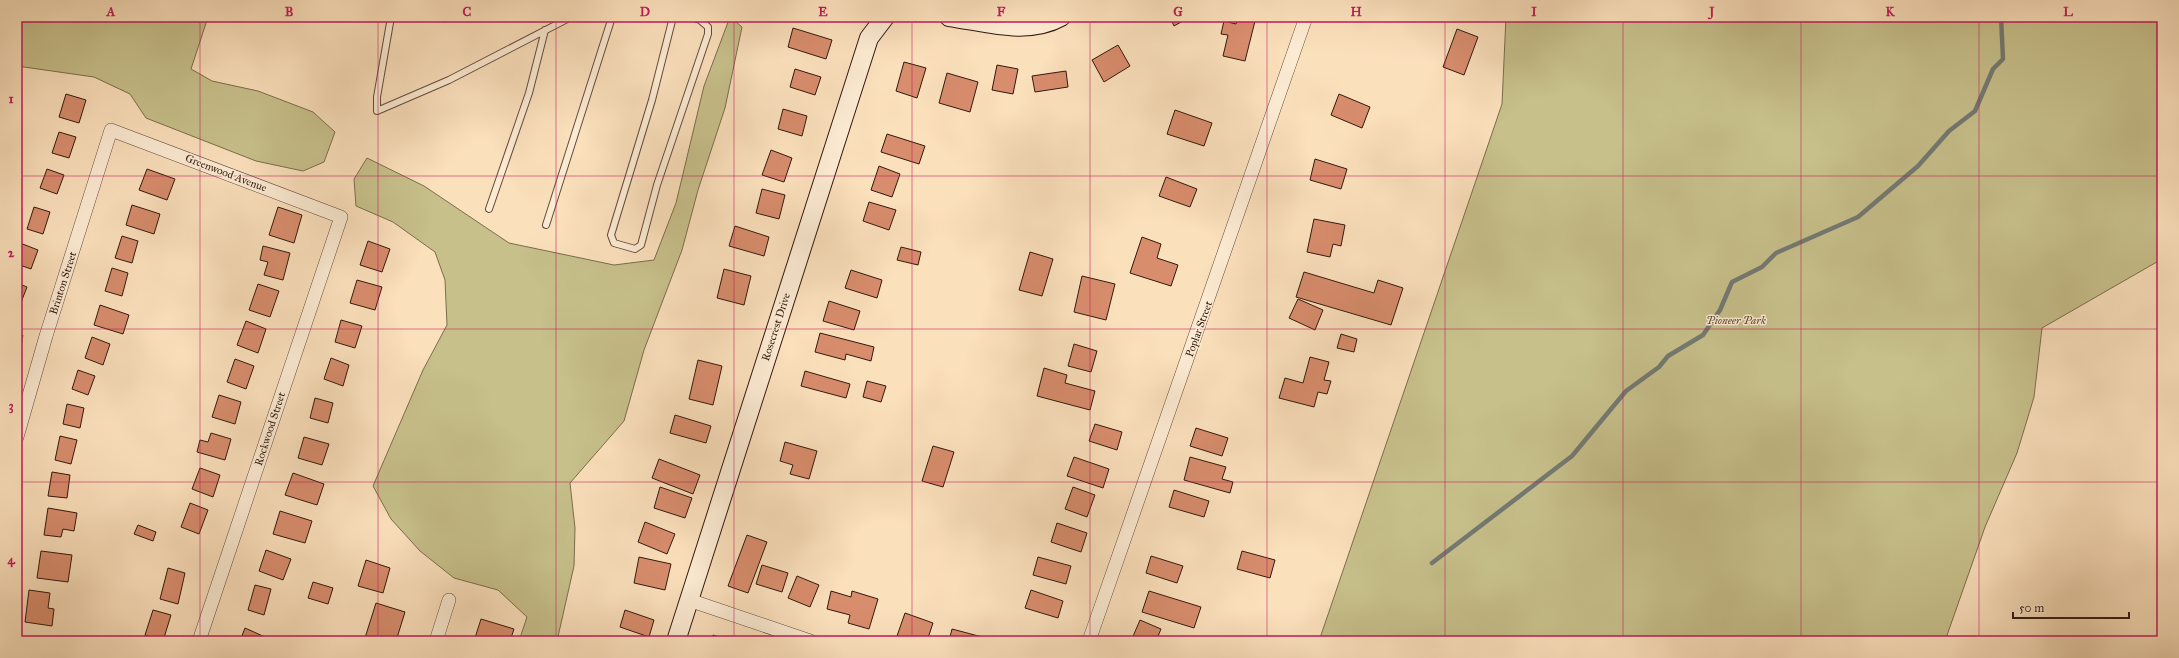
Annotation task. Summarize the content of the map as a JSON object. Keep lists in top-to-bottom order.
{
  "streets": {
    "street": [
      "Greenwood Avenue",
      "Brinton Street",
      "Rosecrest Drive",
      "Poplar Street",
      "Rockwood Street"
    ]
  },
  "crossings": [
    ["Greenwood Avenue", "Brinton Street"],
    ["Greenwood Avenue", "Rockwood Street"]
  ],
  "parks": ["Pioneer Park"],
  "scale_bar": "50 m",
  "grid": {
    "columns": [
      "A",
      "B",
      "C",
      "D",
      "E",
      "F",
      "G",
      "H",
      "I",
      "J",
      "K",
      "L"
    ],
    "rows": [
      "1",
      "2",
      "3",
      "4"
    ]
  }
}
